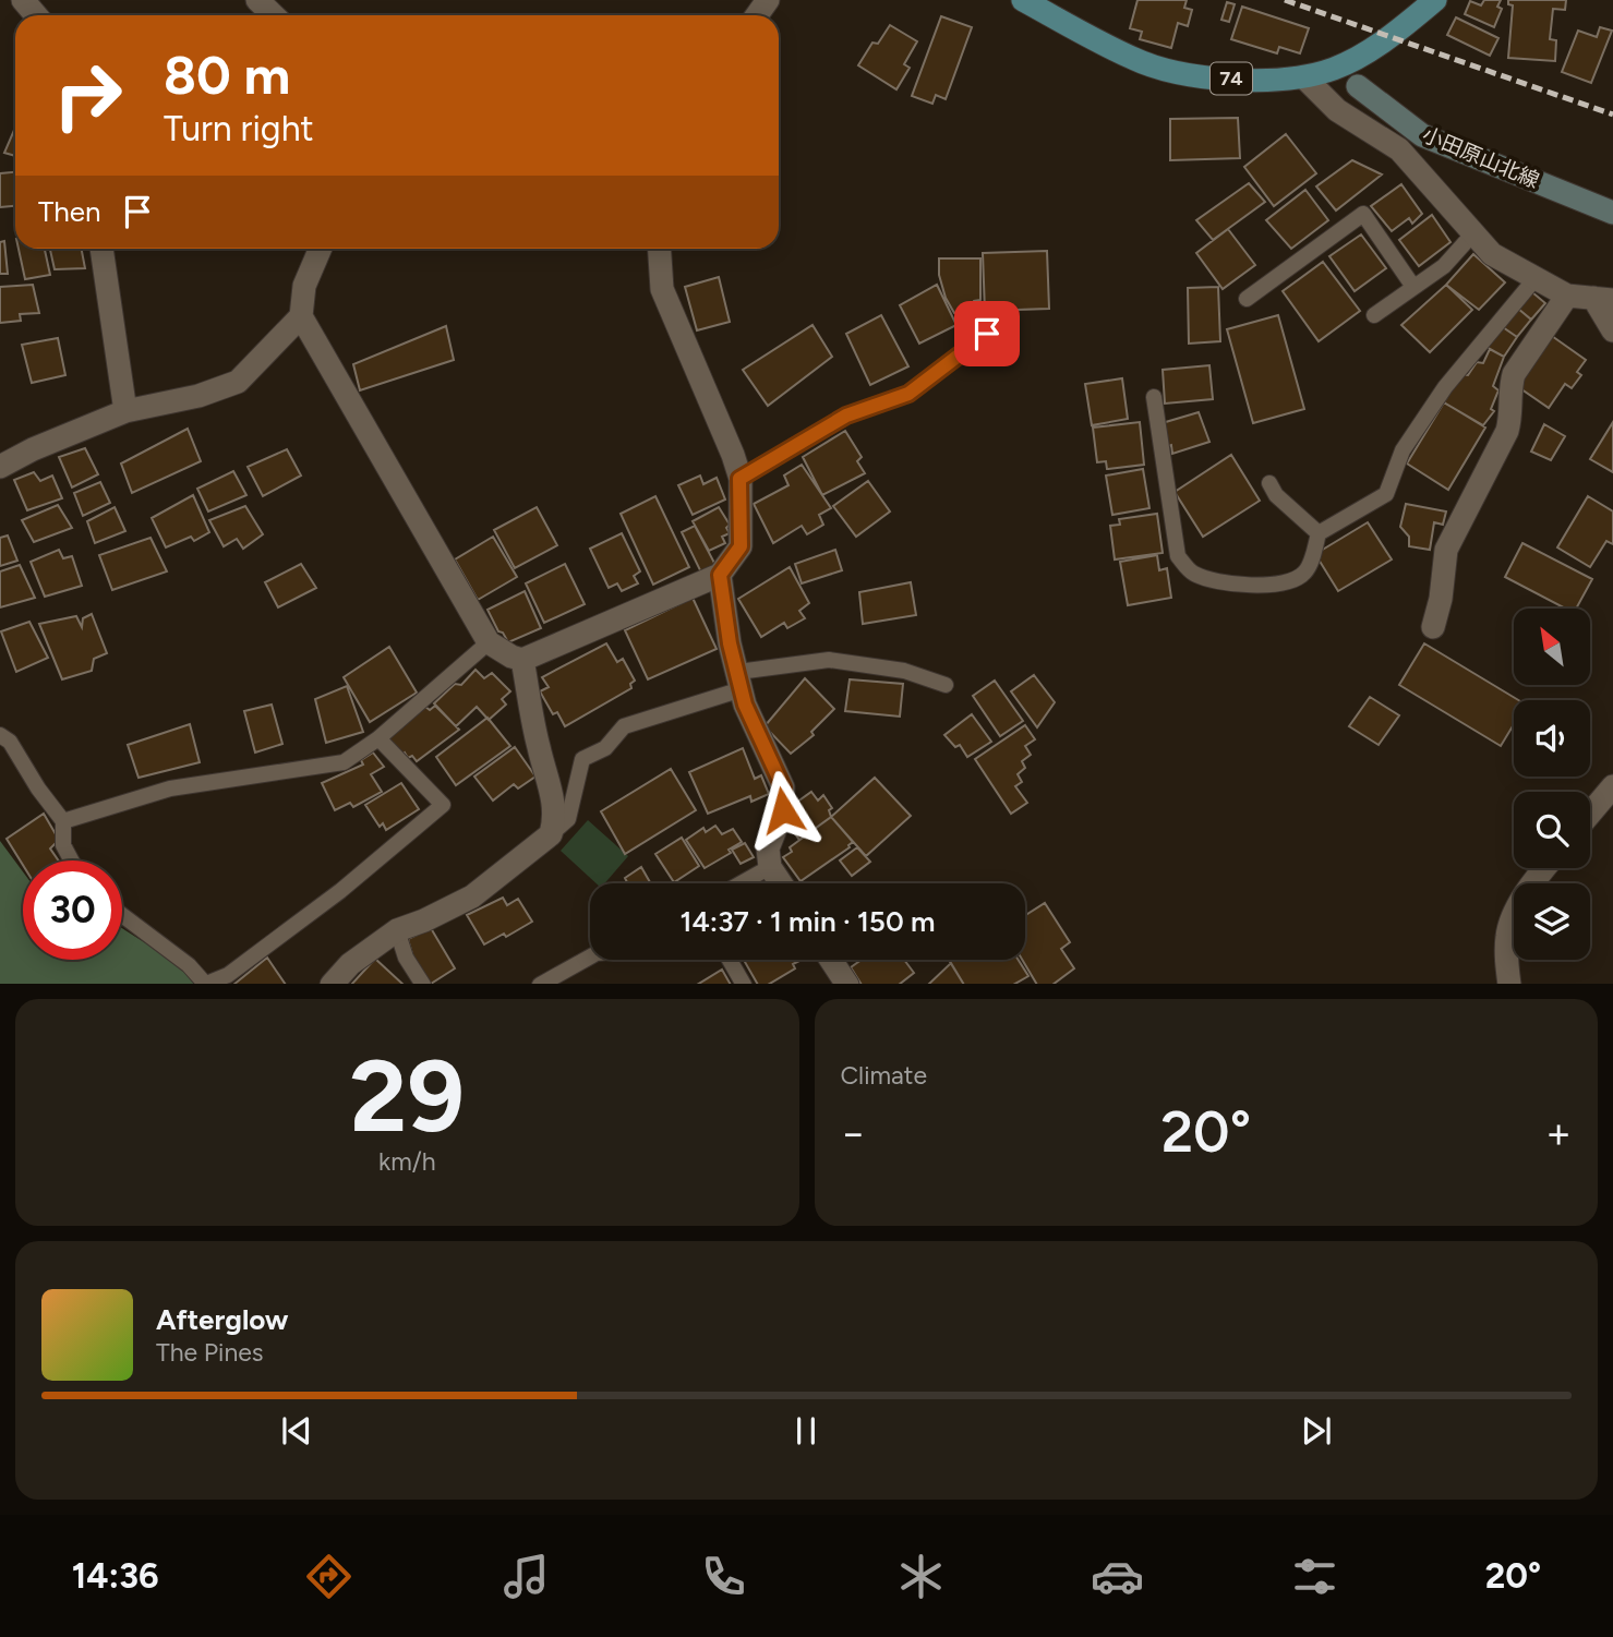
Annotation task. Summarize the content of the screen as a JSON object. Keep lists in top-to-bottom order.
{
  "streets": {
    "main road": ["74", "小田原山北線"]
  },
  "north": "top left",
  "page": {
    "turn": ["80 m", "Turn right"],
    "then": "Then",
    "limit": "30",
    "trip": "14:37 · 1 min · 150 m",
    "tile": [
      ["29", "km/h"],
      "Climate"
    ],
    "heat": ["−", "20°", "+"],
    "song": ["Afterglow", "The Pines"],
    "tabs": ["14:36", "20°"]
  }
}
